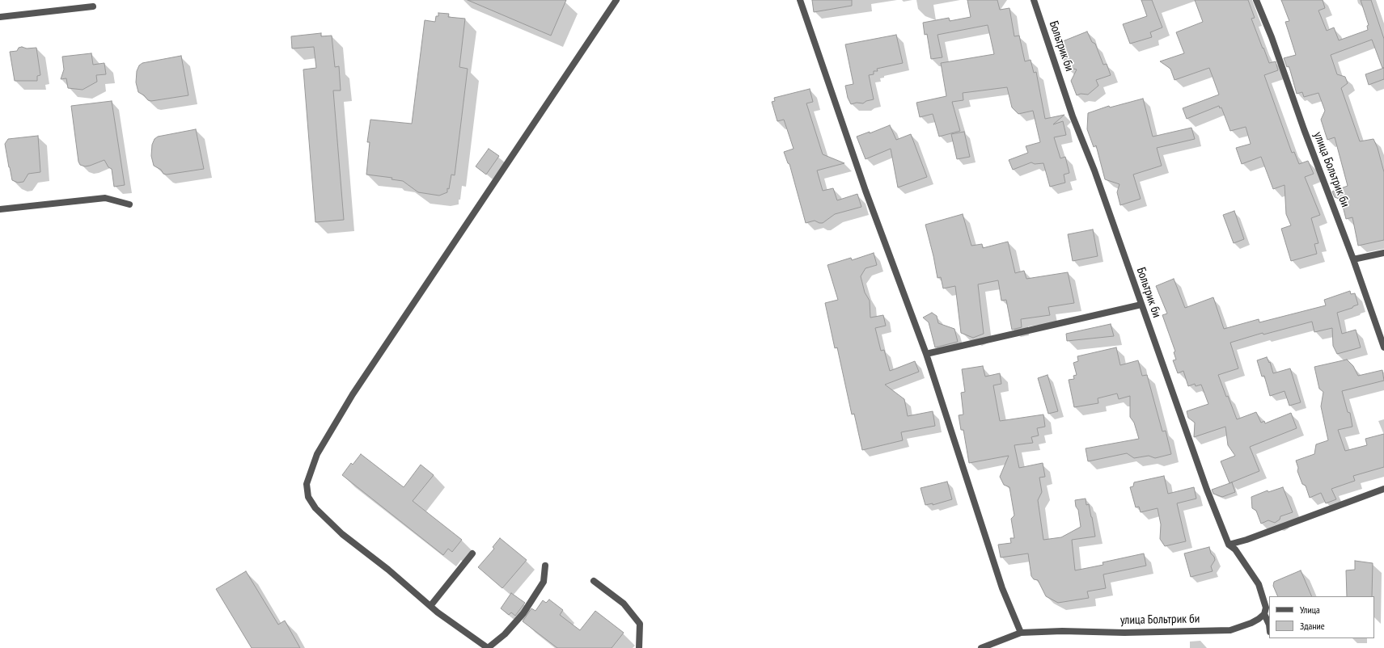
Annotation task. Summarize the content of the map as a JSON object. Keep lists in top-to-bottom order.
{
  "streets": {
    "street": ["Больтрик би", "улица Больтрик би"]
  },
  "crossings": [
    ["Больтрик би", "улица Больтрик би"]
  ],
  "legend": ["Улица", "Здание"]
}
